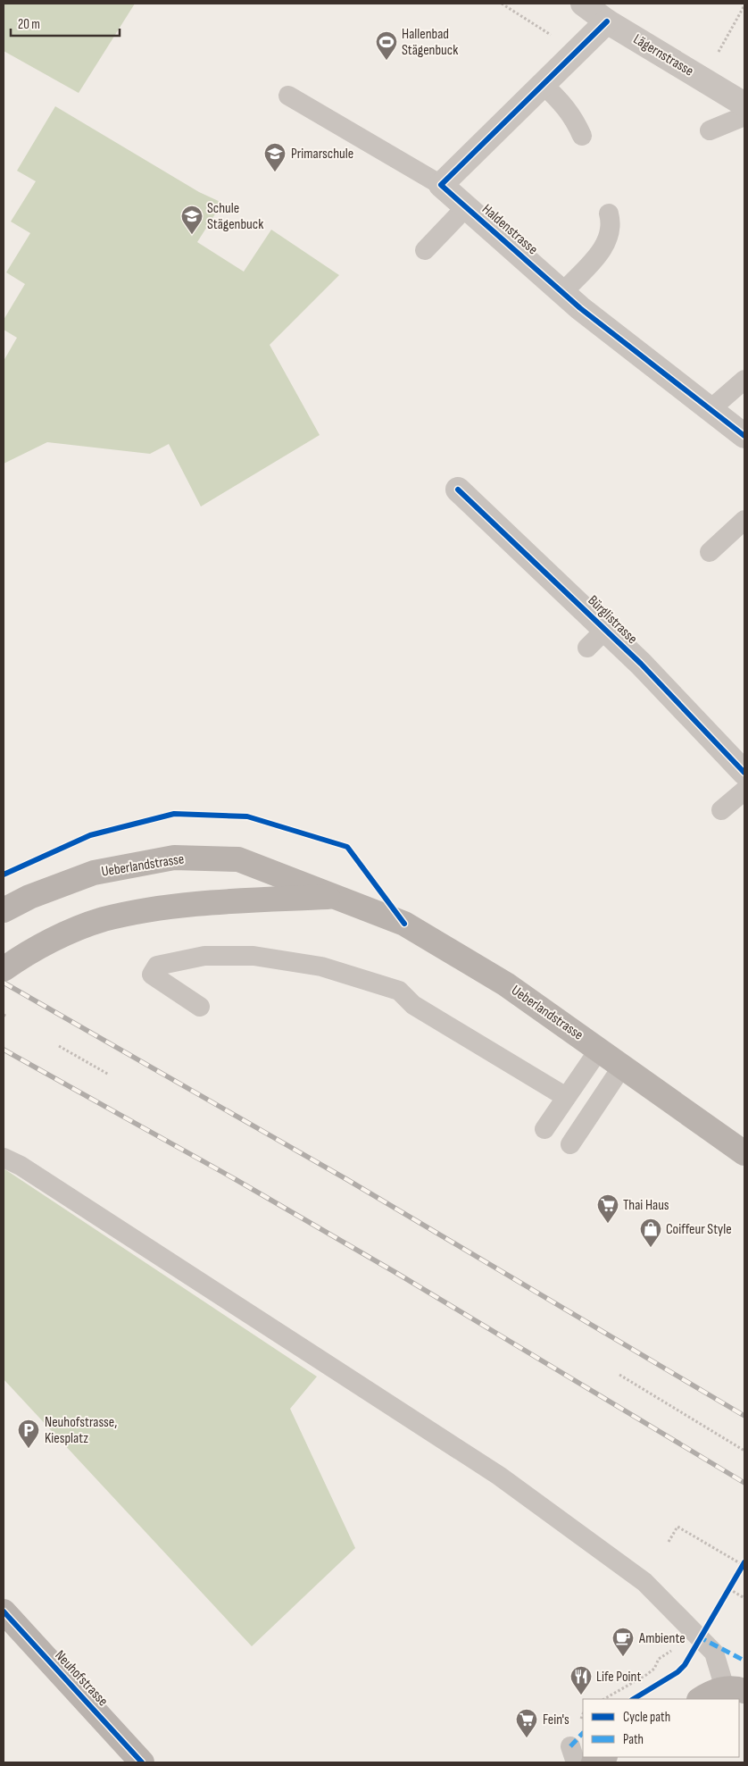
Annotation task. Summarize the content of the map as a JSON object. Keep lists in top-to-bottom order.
{
  "streets": {
    "main road": ["Ueberlandstrasse", "Neuhofstrasse"],
    "street": ["Lägernstrasse", "Haldenstrasse", "Bürglistrasse"]
  },
  "places": {
    "sports": ["Hallenbad Stägenbuck"],
    "school or university": ["Primarschule", "Schule Stägenbuck"],
    "supermarket": ["Thai Haus", "Fein's"],
    "shop": ["Coiffeur Style"],
    "parking": ["Neuhofstrasse, Kiesplatz"],
    "cafe": ["Ambiente"],
    "restaurant": ["Life Point"]
  },
  "legend": ["Cycle path", "Path"],
  "scale_bar": "20 m"
}
